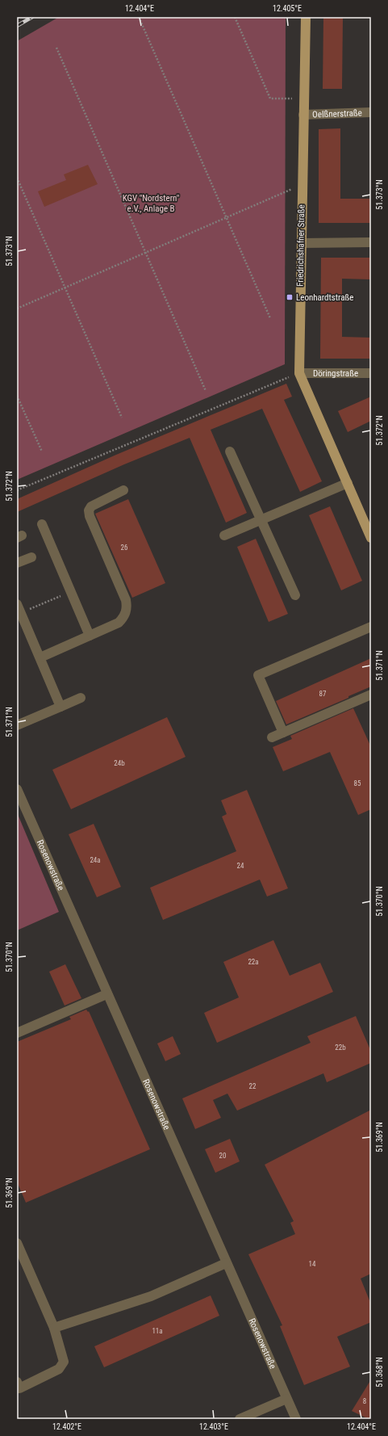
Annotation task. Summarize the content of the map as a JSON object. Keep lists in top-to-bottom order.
{
  "streets": {
    "main road": ["Friedrichshafner Straße"],
    "street": ["Oelßnerstraße", "Döringstraße", "Rosenowstraße"]
  },
  "crossings": [
    ["Oelßnerstraße", "Friedrichshafner Straße"],
    ["Friedrichshafner Straße", "Döringstraße"]
  ],
  "parks": ["KGV \"Nordstern\" e.V., Anlage B"],
  "places": {
    "transit": ["Leonhardtstraße"]
  },
  "house_numbers": [
    "26",
    "87",
    "24b",
    "85",
    "24a",
    "24",
    "22a",
    "22b",
    "22",
    "20",
    "14",
    "11a",
    "8"
  ],
  "coordinates": [
    "12.404°E",
    "12.405°E",
    "51.373°N",
    "51.372°N",
    "51.371°N",
    "51.370°N",
    "51.369°N",
    "51.368°N",
    "12.402°E",
    "12.403°E"
  ]
}
